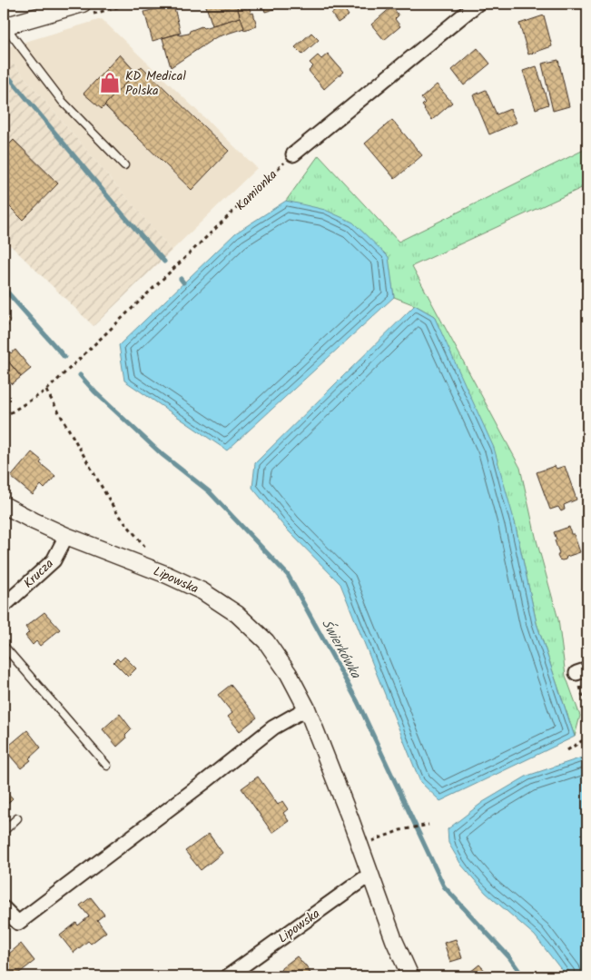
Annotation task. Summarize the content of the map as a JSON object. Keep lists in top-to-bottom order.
{
  "streets": {
    "street": ["Krucza", "Lipowska"],
    "path": ["Kamionka"]
  },
  "crossings": [
    ["Krucza", "Lipowska"]
  ],
  "water": ["Świerkówka"],
  "places": {
    "shop": ["KD Medical Polska"]
  }
}
